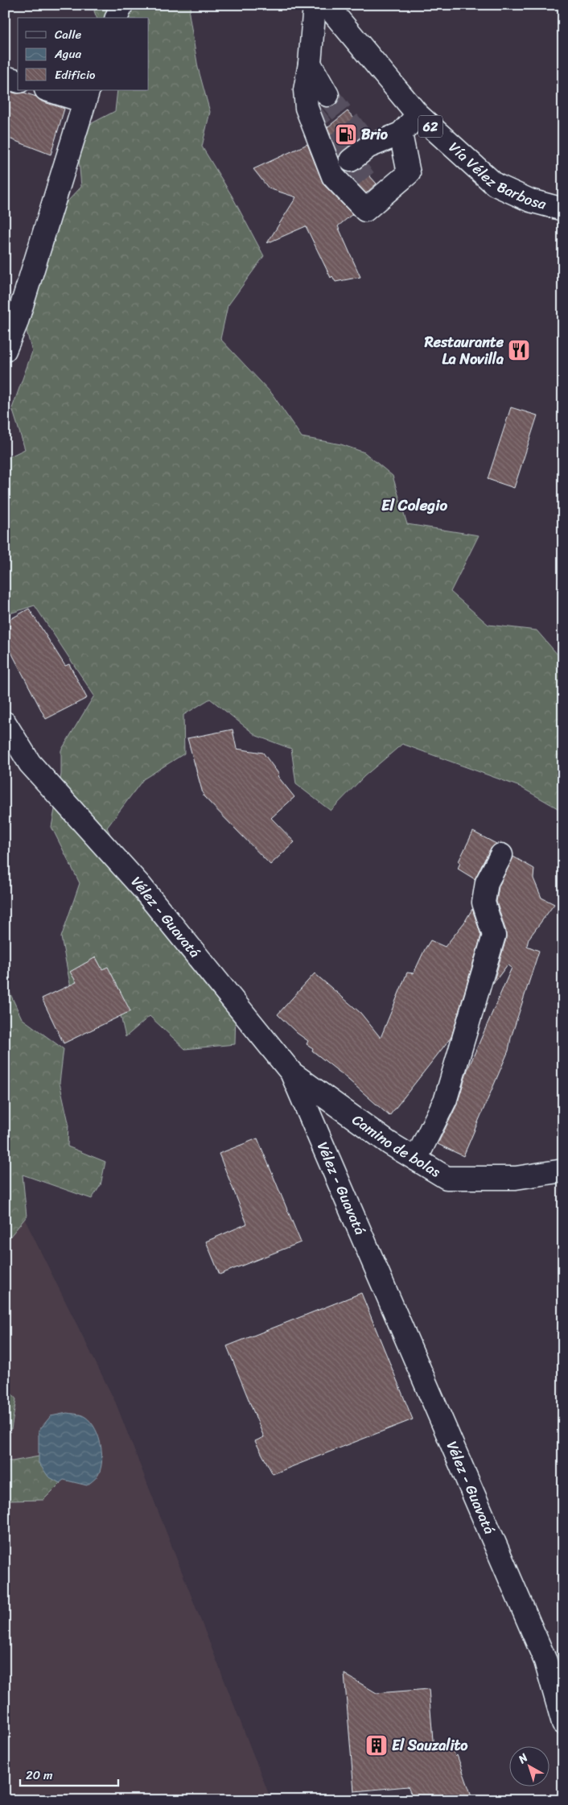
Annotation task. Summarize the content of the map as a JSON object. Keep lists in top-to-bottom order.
{
  "streets": {
    "street": [
      "62",
      "Vía Vélez Barbosa",
      "Vélez - Guavatá",
      "Camino de bolas"
    ]
  },
  "crossings": [
    ["Vélez - Guavatá", "Camino de bolas"]
  ],
  "districts": ["El Colegio"],
  "places": {
    "fuel station": ["Brio"],
    "restaurant": ["Restaurante La Novilla"],
    "building": ["El Sauzalito"]
  },
  "legend": ["Calle", "Agua", "Edificio"],
  "scale_bar": "20 m",
  "north": "top left"
}
